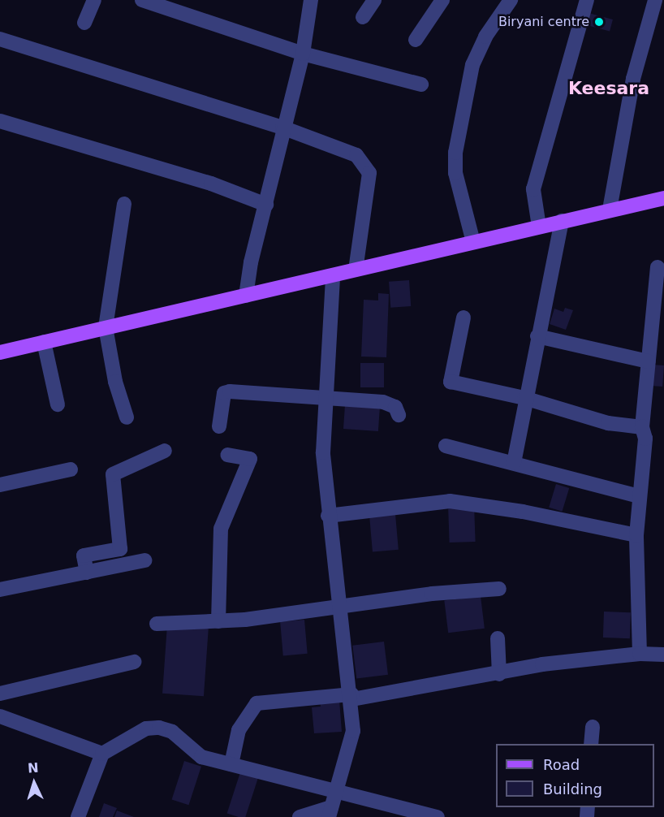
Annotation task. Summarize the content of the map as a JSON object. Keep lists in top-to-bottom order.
{
  "districts": ["Keesara"],
  "places": ["Biryani centre"],
  "legend": ["Road", "Building"],
  "north": "top"
}
